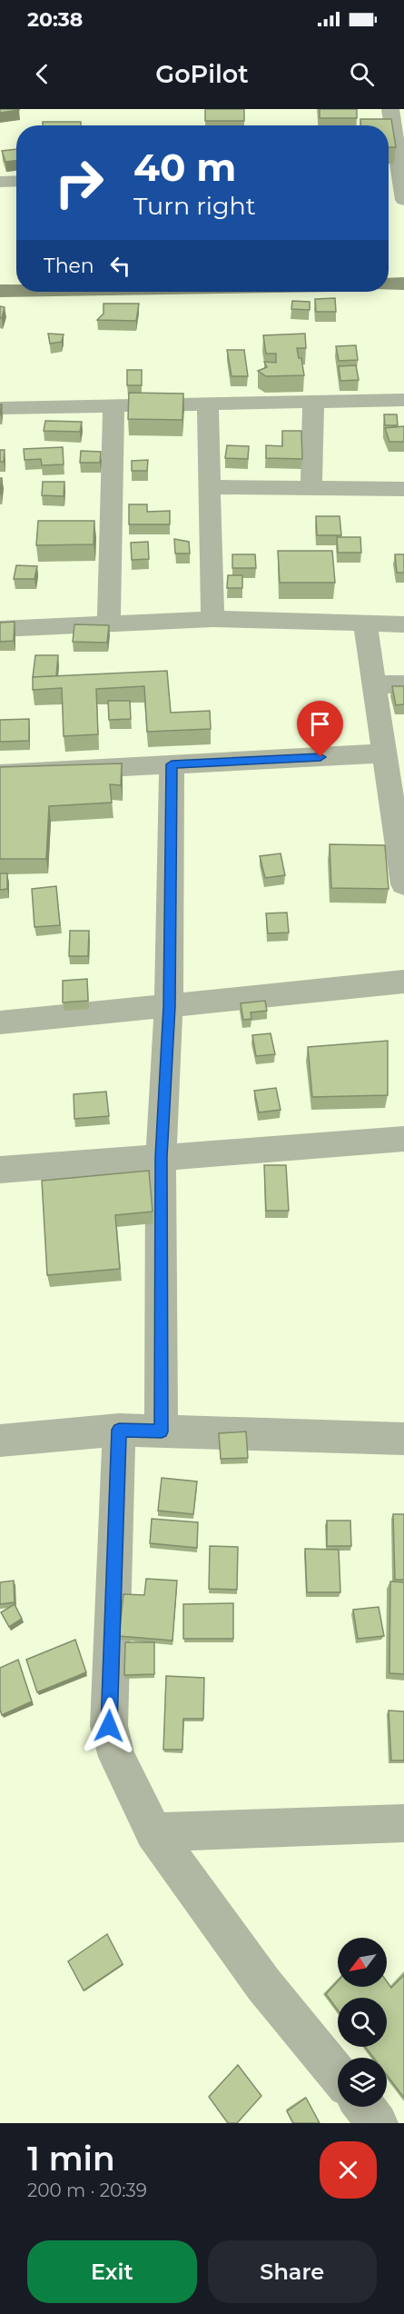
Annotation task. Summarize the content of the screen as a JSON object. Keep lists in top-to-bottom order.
{
  "north": "bottom left",
  "page": {
    "status": "20:38",
    "header": "GoPilot",
    "turn": ["40 m", "Turn right"],
    "then": "Then",
    "heading": ["1 min", "200 m · 20:39"],
    "buttons": ["Exit", "Share"]
  }
}
